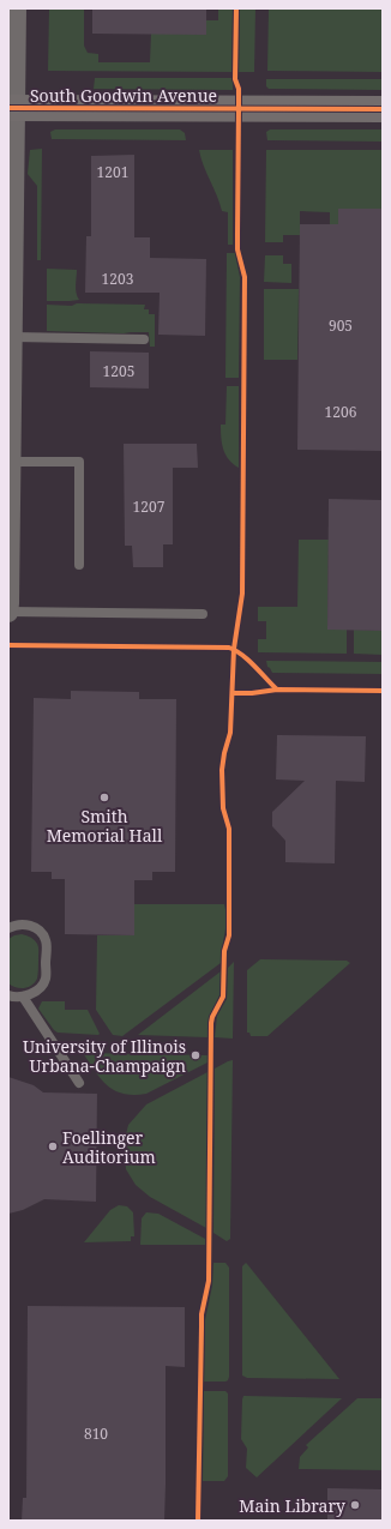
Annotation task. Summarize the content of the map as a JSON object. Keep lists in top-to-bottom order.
{
  "streets": {
    "street": ["South Goodwin Avenue"]
  },
  "places": [
    "Smith Memorial Hall",
    "University of Illinois Urbana-Champaign",
    "Foellinger Auditorium",
    "Main Library"
  ],
  "house_numbers": [
    "1201",
    "1203",
    "905",
    "1205",
    "1206",
    "1207",
    "810"
  ]
}
